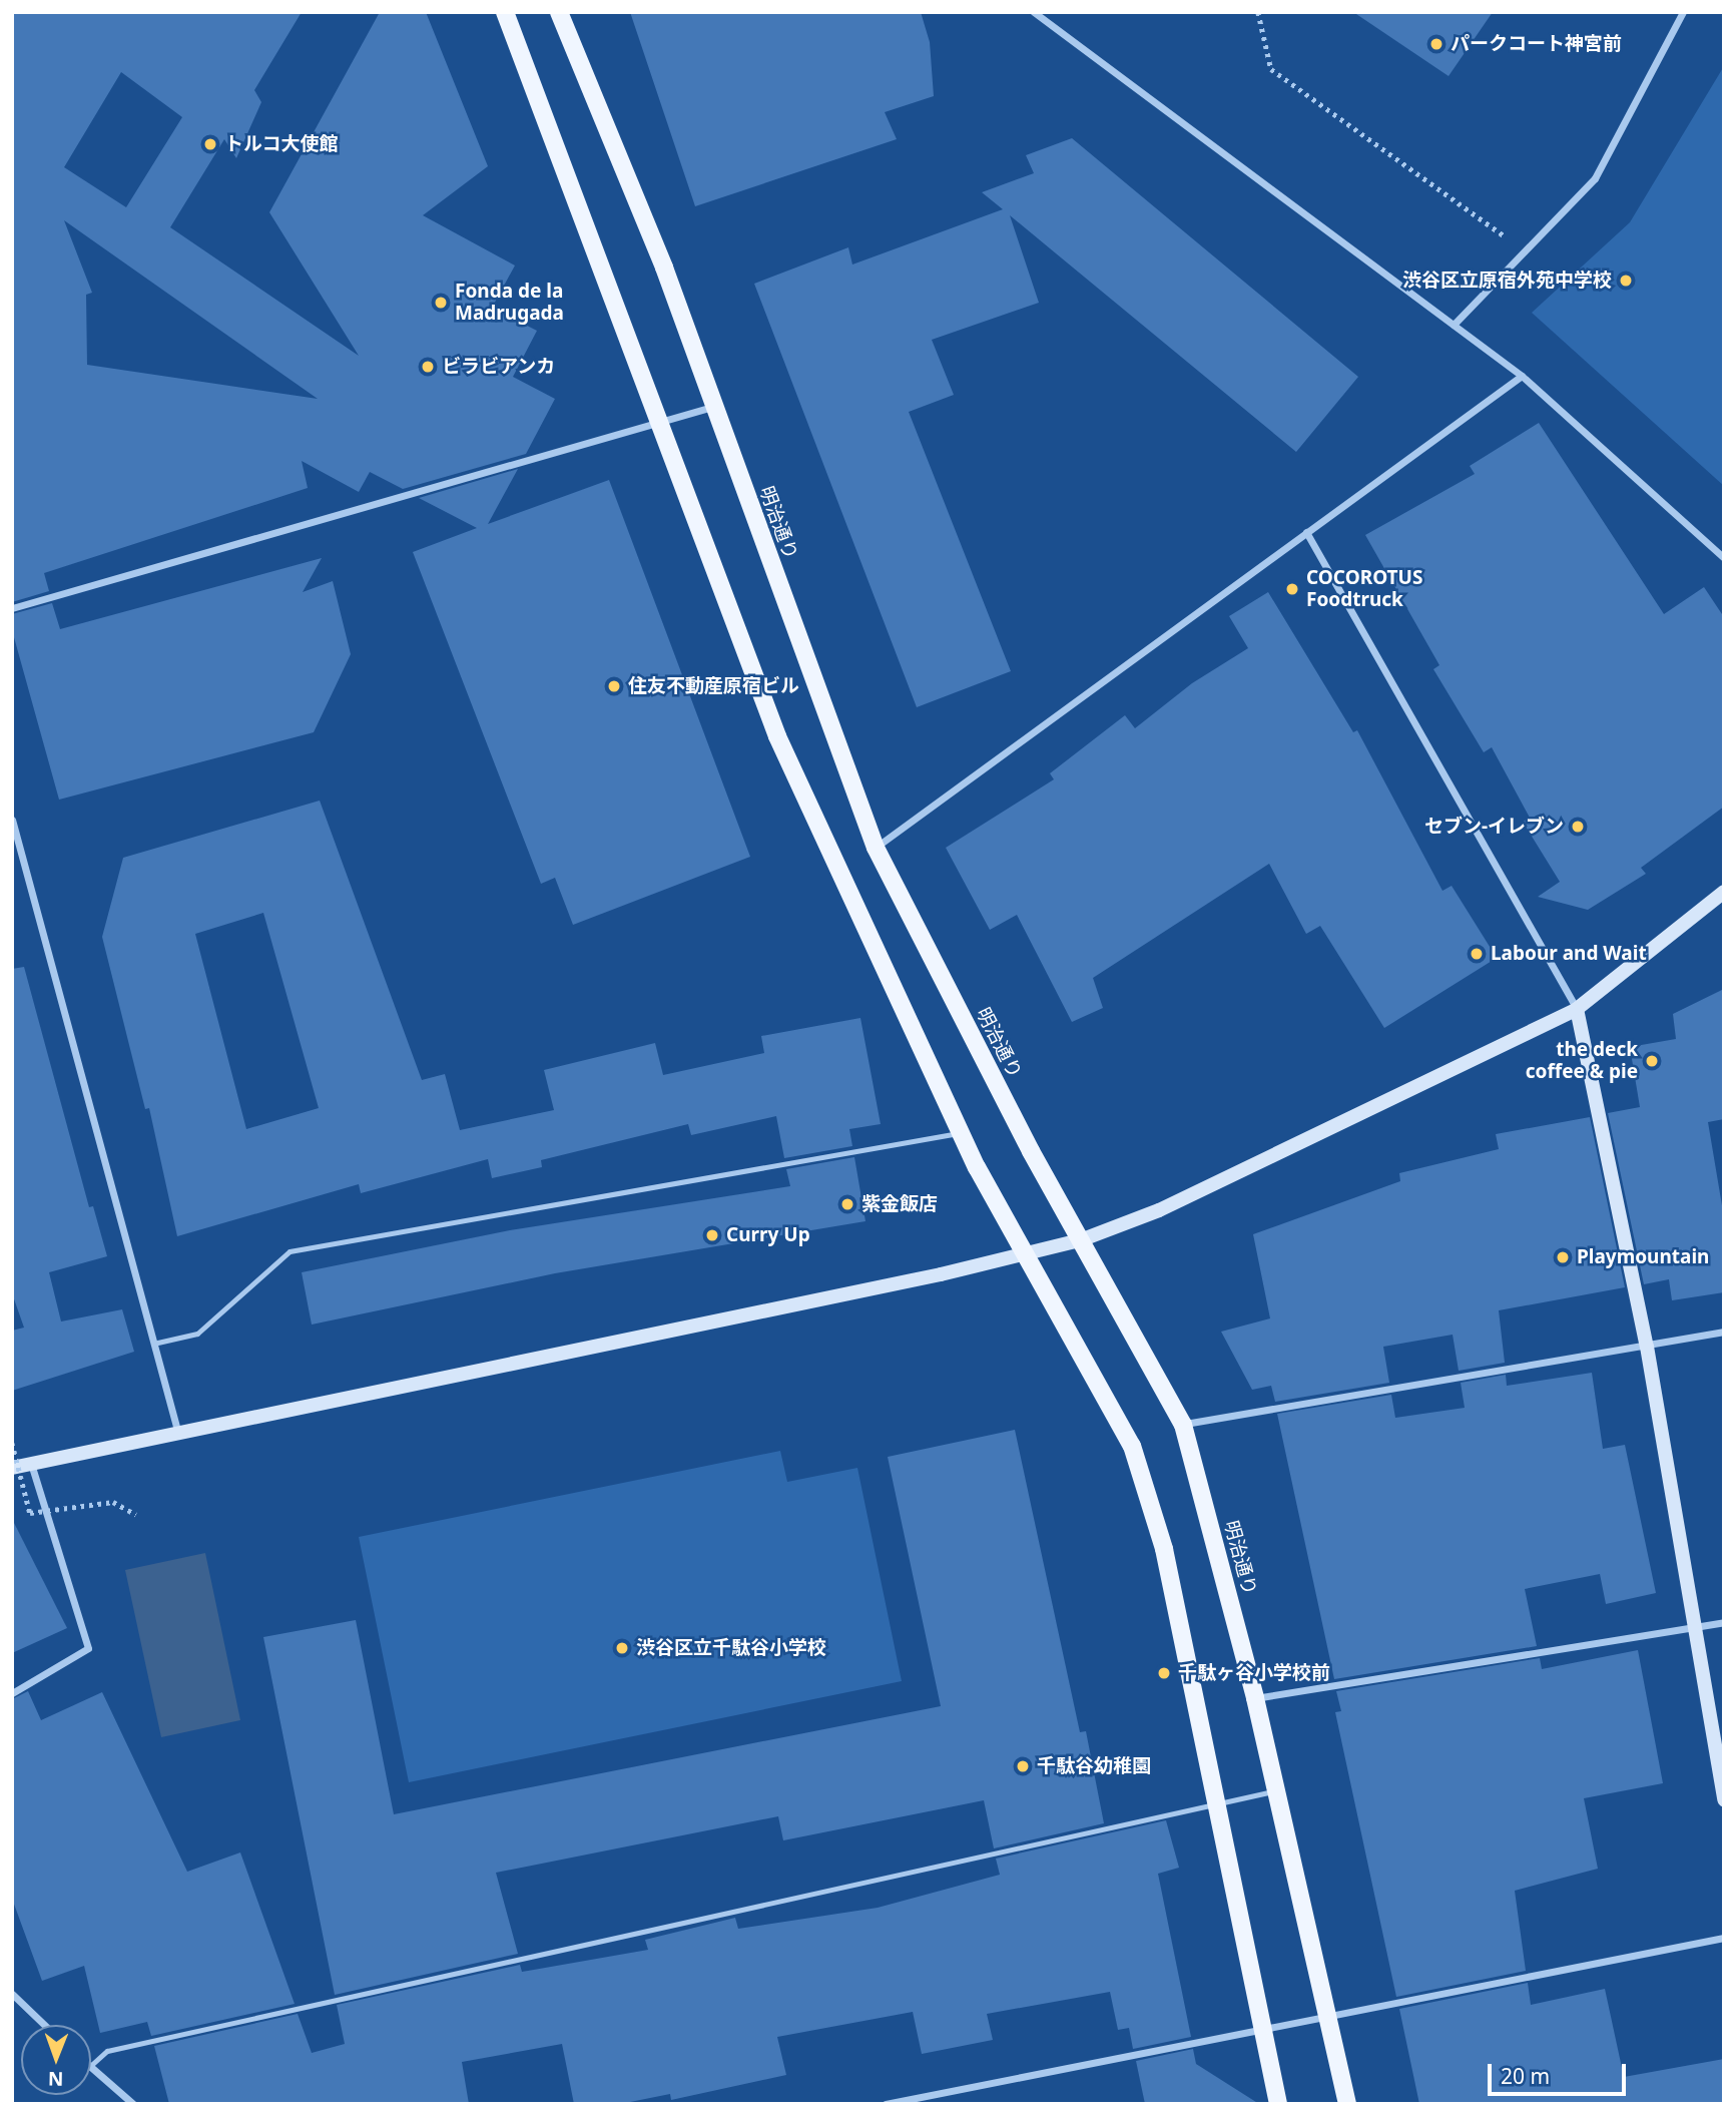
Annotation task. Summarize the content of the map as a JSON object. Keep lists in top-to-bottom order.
{
  "streets": {
    "main road": ["明治通り"]
  },
  "places": [
    "パークコート神宮前",
    "トルコ大使館",
    "渋谷区立原宿外苑中学校",
    "Fonda de la Madrugada",
    "ビラビアンカ",
    "COCOROTUS Foodtruck",
    "住友不動産原宿ビル",
    "セブン-イレブン",
    "Labour and Wait",
    "the deck coffee & pie",
    "紫金飯店",
    "Curry Up",
    "Playmountain",
    "渋谷区立千駄谷小学校",
    "千駄ヶ谷小学校前",
    "千駄谷幼稚園"
  ],
  "scale_bar": "20 m",
  "north": "bottom"
}
